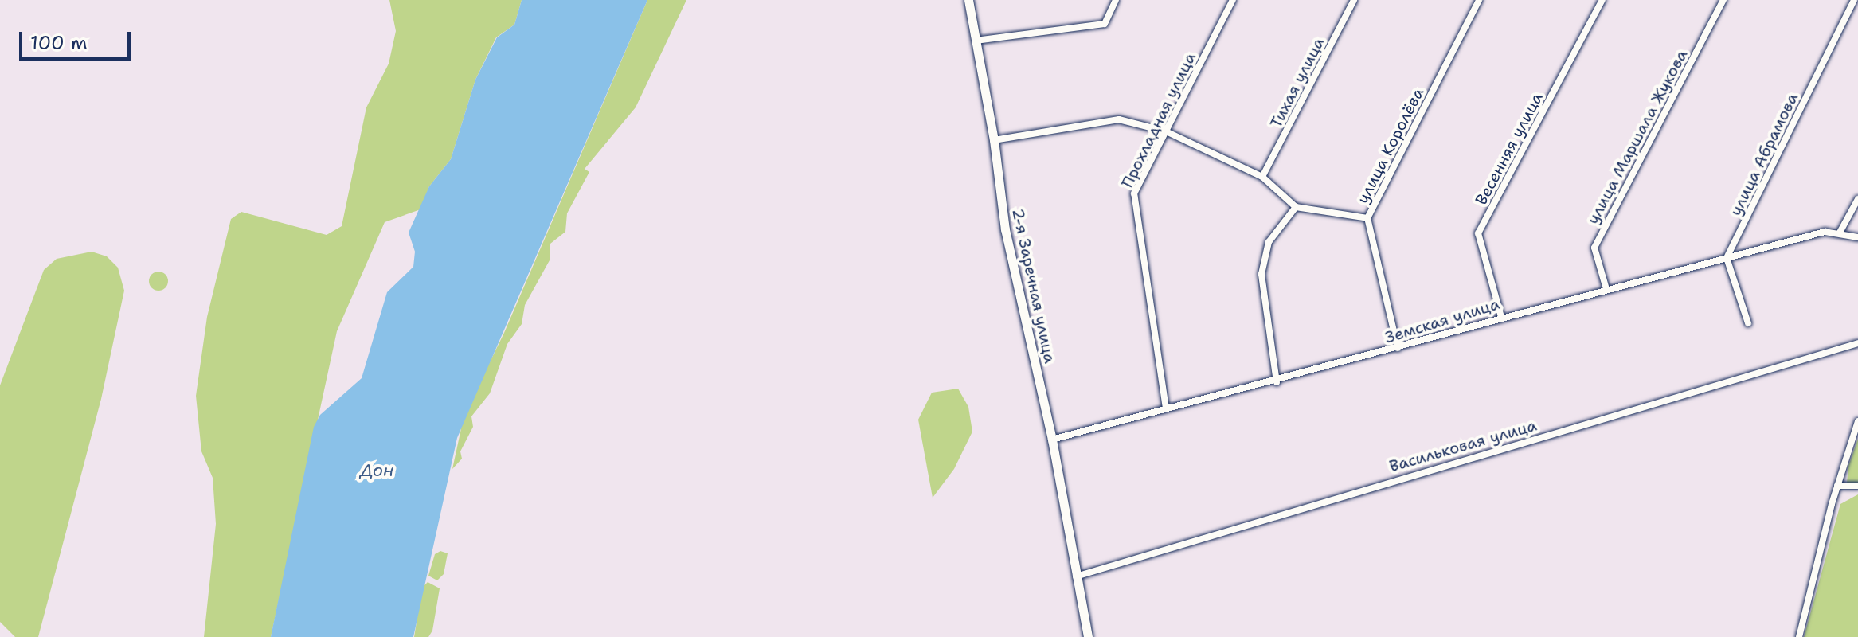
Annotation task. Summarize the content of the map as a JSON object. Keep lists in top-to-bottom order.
{
  "streets": {
    "street": [
      "Тихая улица",
      "Прохладная улица",
      "улица Маршала Жукова",
      "улица Королёва",
      "Весенняя улица",
      "улица Абрамова",
      "2-я Заречная улица",
      "Земская улица",
      "Васильковая улица"
    ]
  },
  "crossings": [
    ["Прохладная улица", "Земская улица"],
    ["улица Маршала Жукова", "Земская улица"],
    ["улица Королёва", "Земская улица"],
    ["Весенняя улица", "Земская улица"],
    ["улица Абрамова", "Земская улица"],
    ["2-я Заречная улица", "Земская улица"],
    ["2-я Заречная улица", "Васильковая улица"]
  ],
  "water": ["Дон"],
  "scale_bar": "100 m"
}
